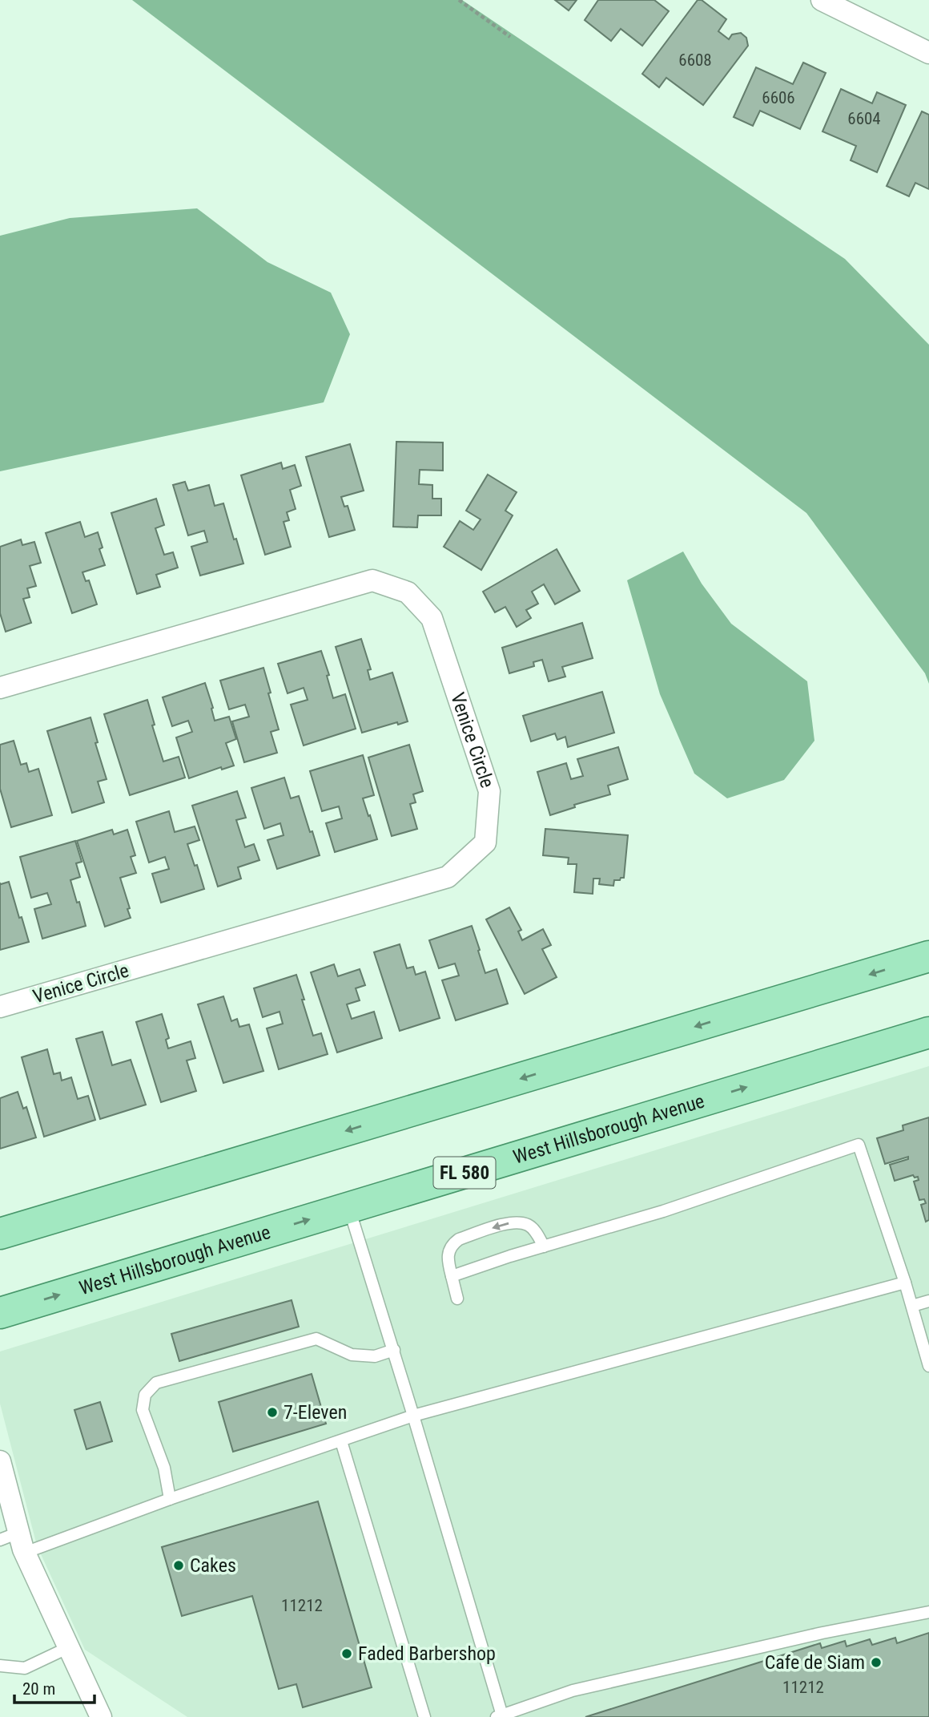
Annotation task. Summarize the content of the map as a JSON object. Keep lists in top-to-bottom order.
{
  "streets": {
    "main road": ["West Hillsborough Avenue", "FL 580"],
    "street": ["Venice Circle"]
  },
  "places": [
    "7-Eleven",
    "Cakes",
    "Faded Barbershop",
    "Cafe de Siam"
  ],
  "house_numbers": [
    "6608",
    "6606",
    "6604",
    "11212",
    "11212"
  ],
  "scale_bar": "20 m"
}
